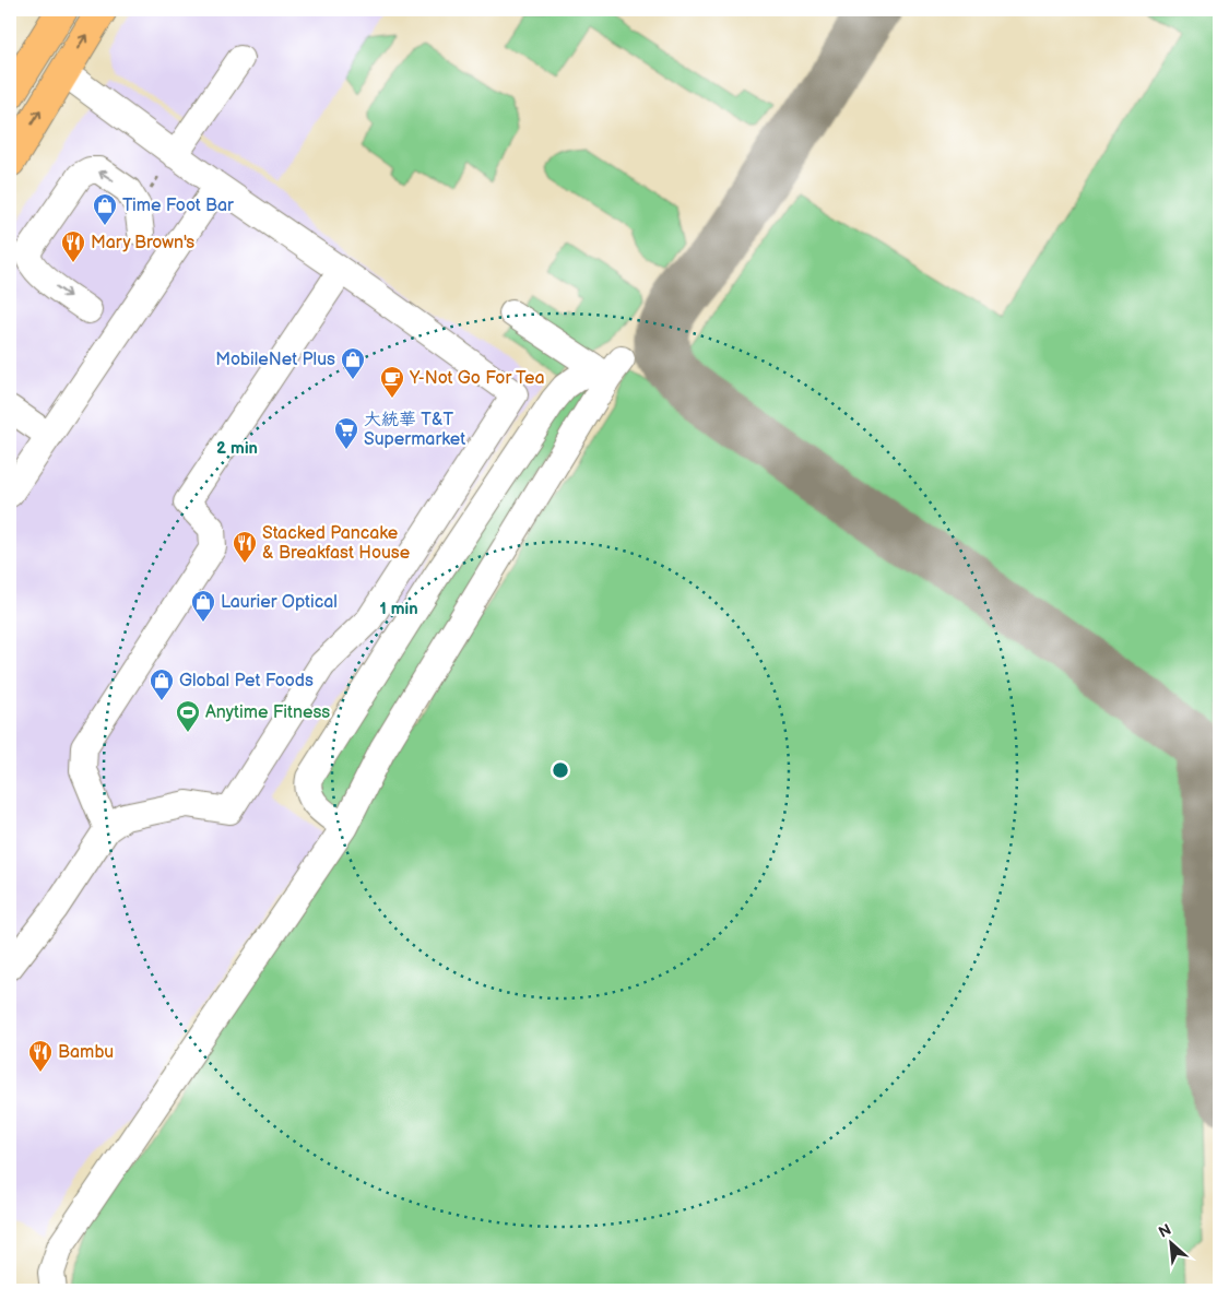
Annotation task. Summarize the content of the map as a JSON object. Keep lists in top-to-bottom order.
{
  "places": {
    "shop": [
      "Time Foot Bar",
      "MobileNet Plus",
      "Laurier Optical",
      "Global Pet Foods"
    ],
    "restaurant": ["Mary Brown's", "Stacked Pancake & Breakfast House", "Bambu"],
    "cafe": ["Y-Not Go For Tea"],
    "supermarket": ["大統華 T&T Supermarket"],
    "sports": ["Anytime Fitness"]
  },
  "north": "top left",
  "rings": ["2 min", "1 min"]
}
